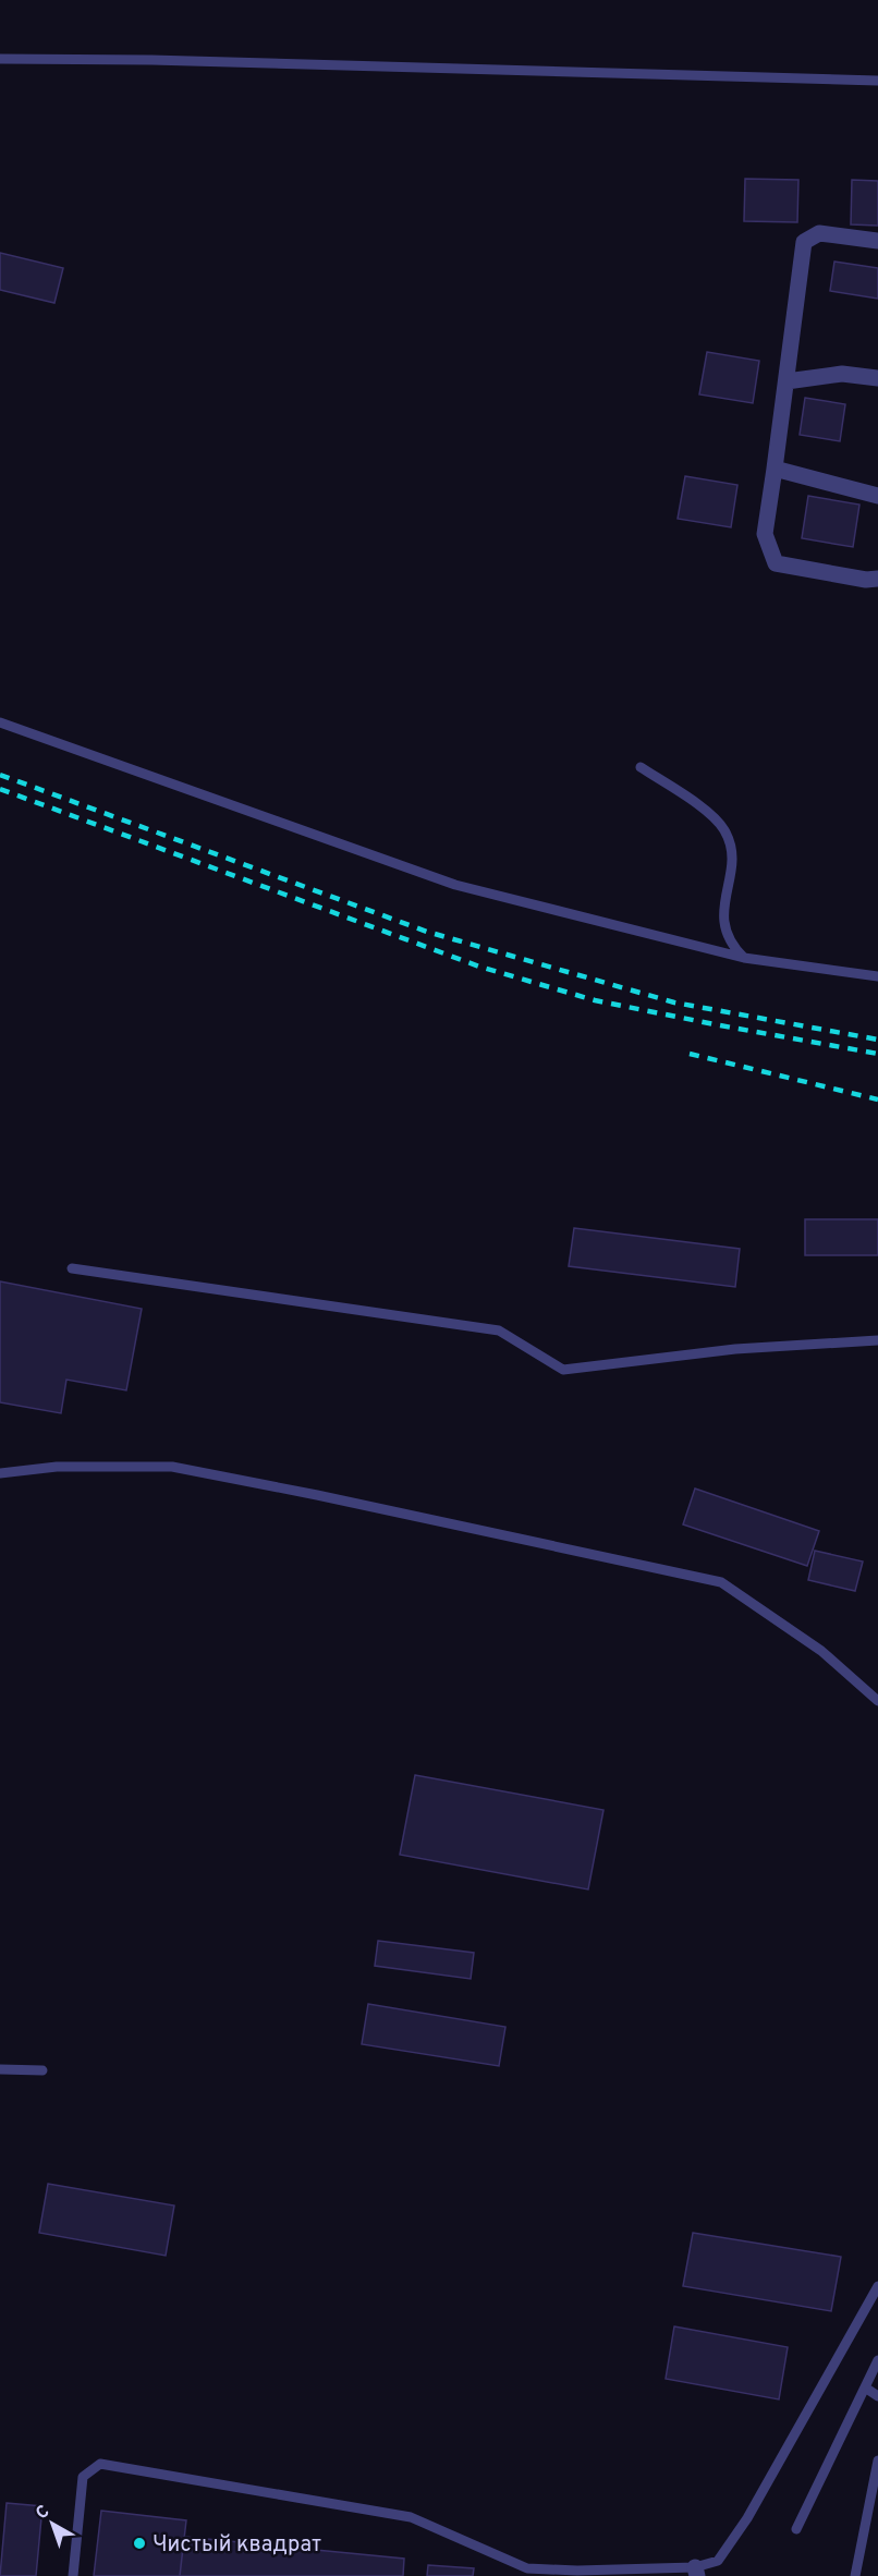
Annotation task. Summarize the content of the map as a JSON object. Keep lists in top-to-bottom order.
{
  "places": ["Чистый квадрат"],
  "north": "top left"
}
